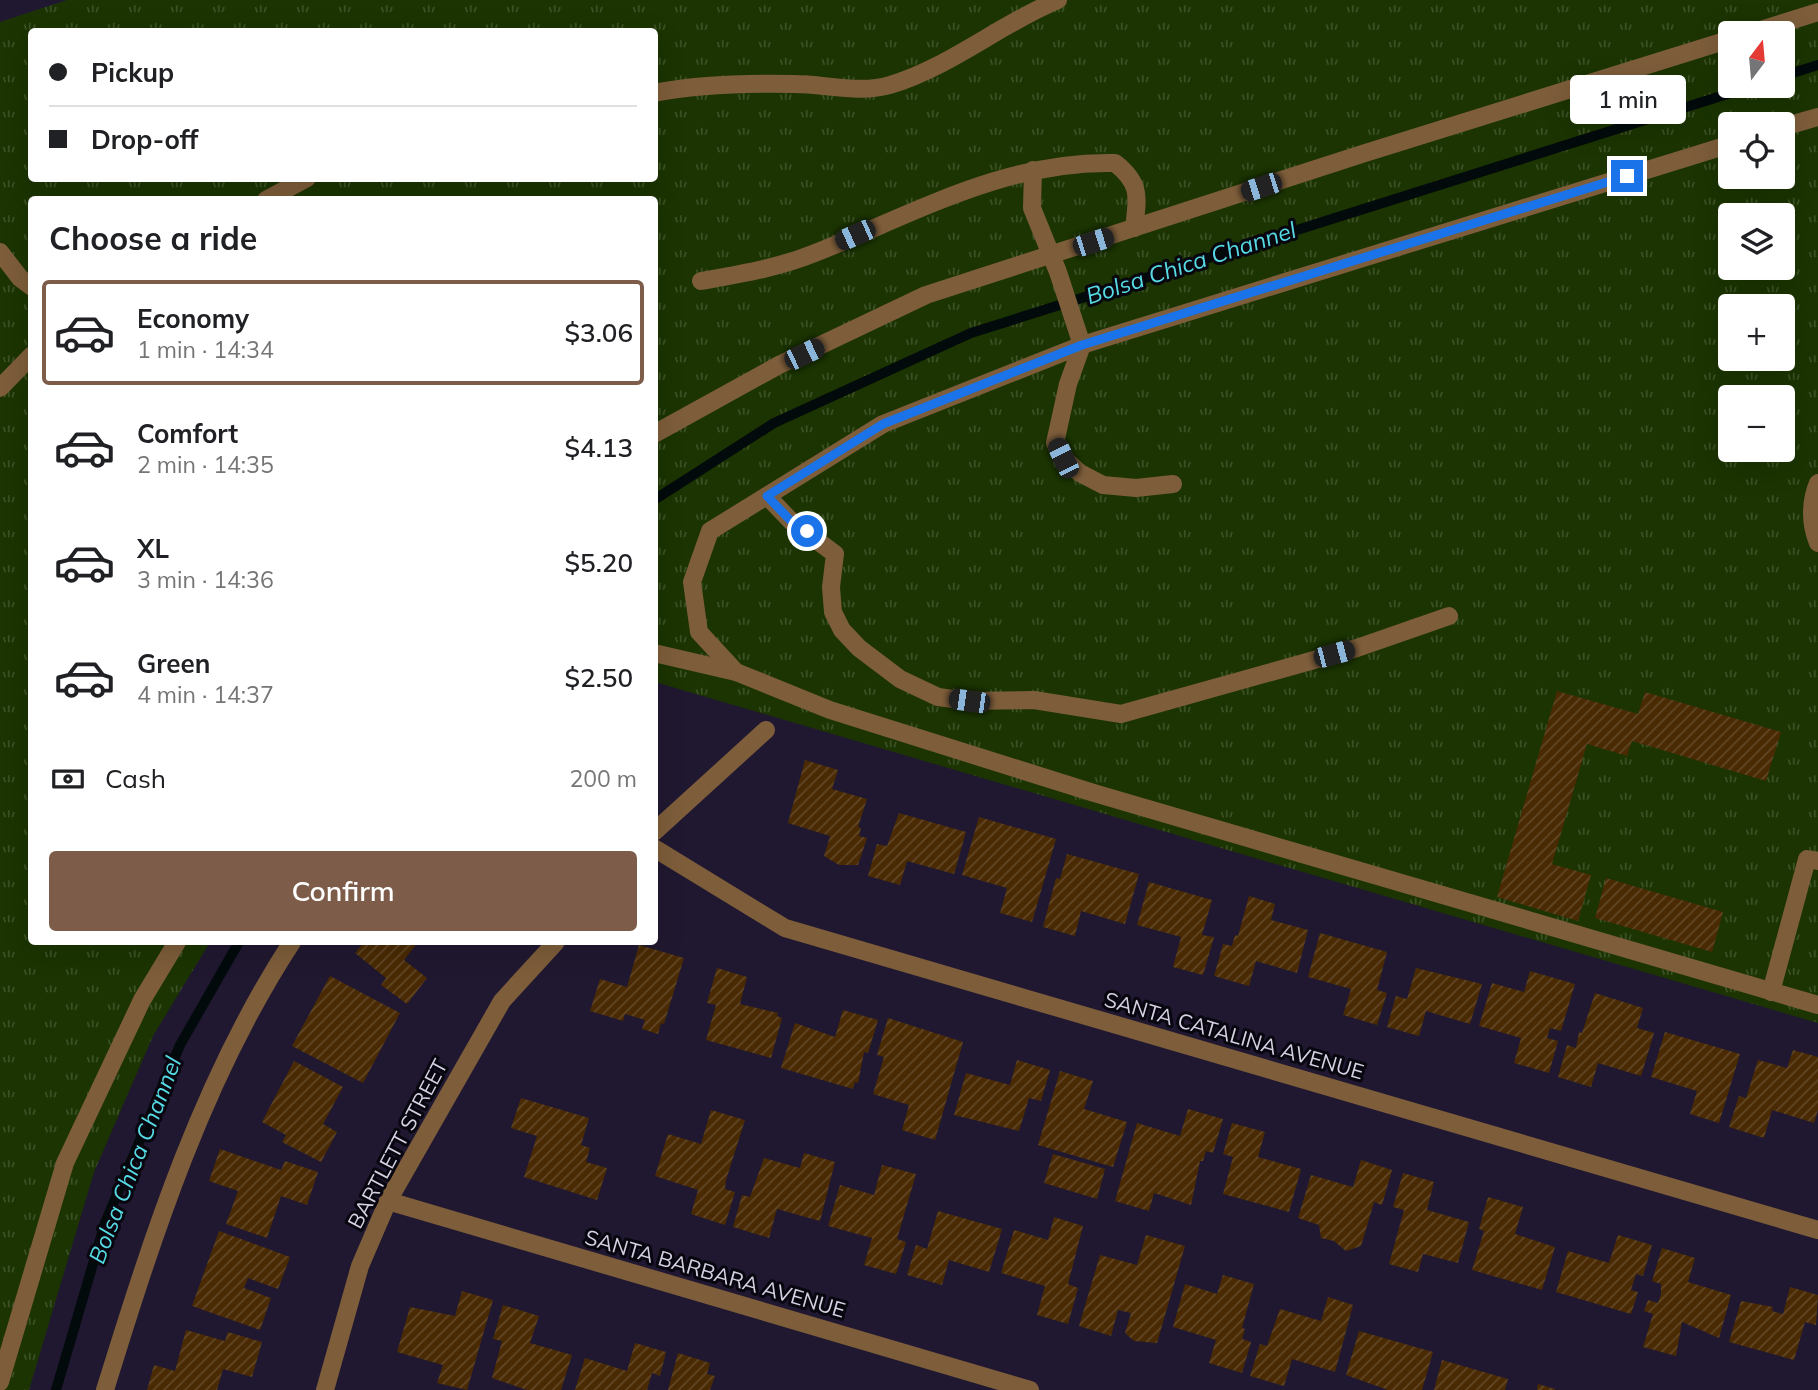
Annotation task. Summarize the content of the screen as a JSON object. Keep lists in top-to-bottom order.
{
  "streets": {
    "street": ["SANTA CATALINA AVENUE", "BARTLETT STREET", "SANTA BARBARA AVENUE"]
  },
  "crossings": [
    ["BARTLETT STREET", "SANTA BARBARA AVENUE"]
  ],
  "water": ["Bolsa Chica Channel"],
  "north": "top",
  "page": {
    "map_buttons": ["+", "−"],
    "banner": ["Pickup", "Drop-off"],
    "bubble": "1 min",
    "heading": "Choose a ride",
    "list": [
      {
        "name": "Economy",
        "note": "1 min · 14:34",
        "value": "$3.06"
      },
      {
        "name": "Comfort",
        "note": "2 min · 14:35",
        "value": "$4.13"
      },
      {
        "name": "XL",
        "note": "3 min · 14:36",
        "value": "$5.20"
      },
      {
        "name": "Green",
        "note": "4 min · 14:37",
        "value": "$2.50"
      }
    ],
    "pay": ["Cash", "200 m"],
    "buttons": "Confirm"
  }
}
